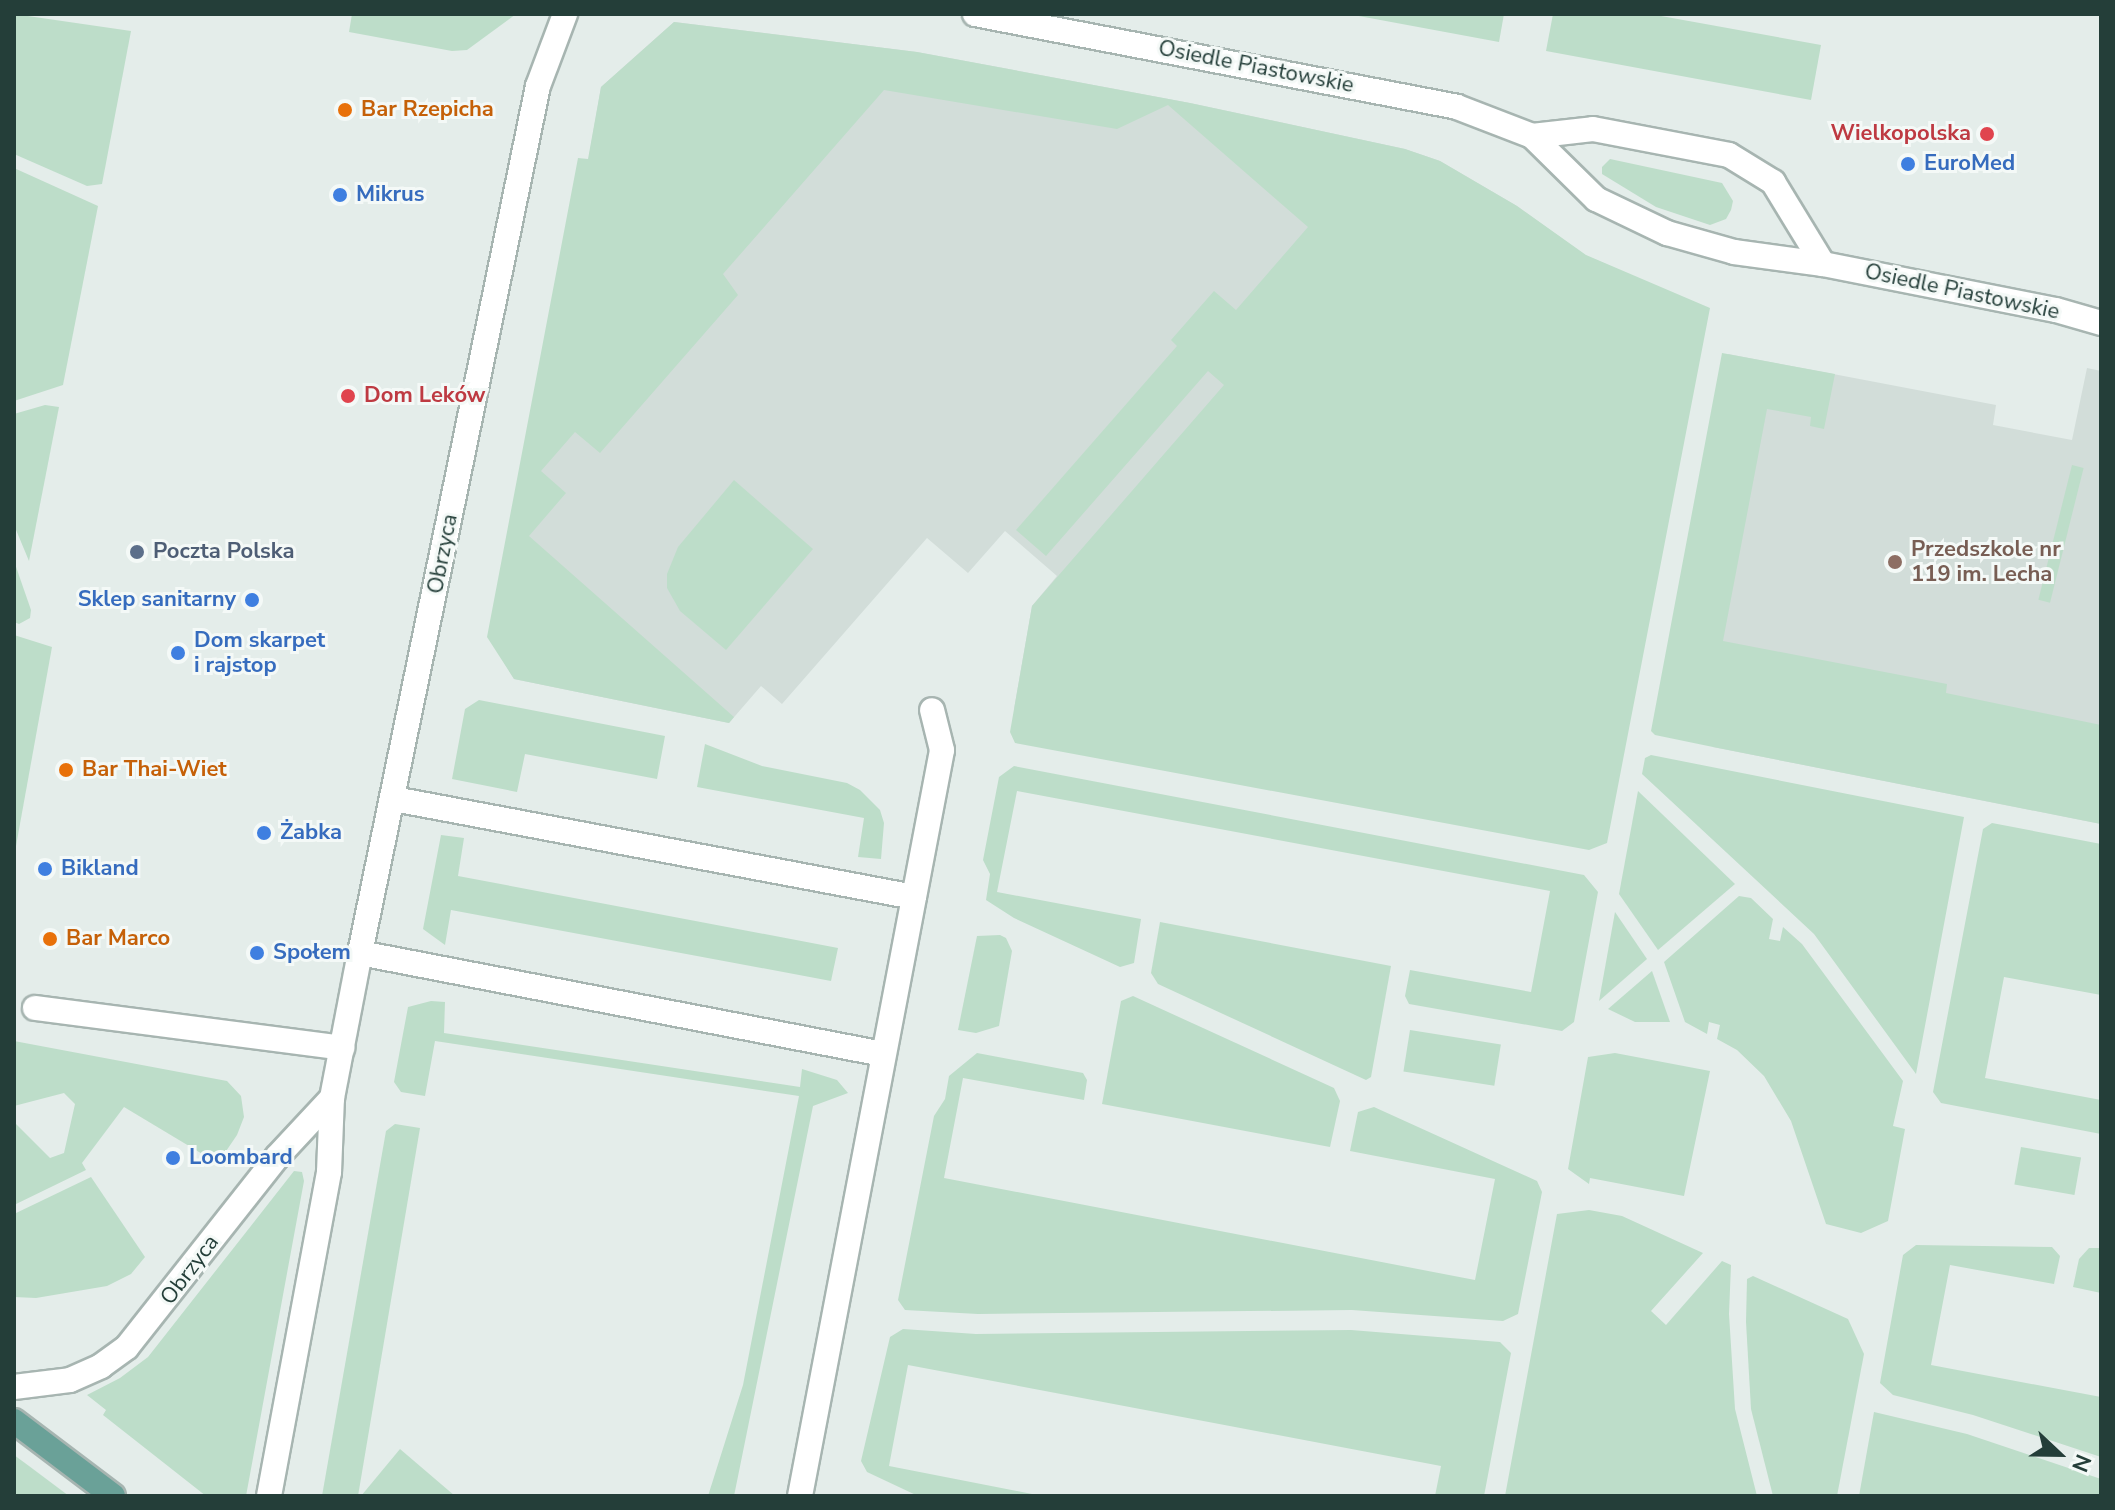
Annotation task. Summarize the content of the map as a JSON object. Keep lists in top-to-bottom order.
{
  "streets": {
    "street": ["Osiedle Piastowskie", "Obrzyca"]
  },
  "places": [
    "Bar Rzepicha",
    "Wielkopolska",
    "EuroMed",
    "Mikrus",
    "Dom Leków",
    "Poczta Polska",
    "Przedszkole nr 119 im. Lecha",
    "Sklep sanitarny",
    "Dom skarpet i rajstop",
    "Bar Thai-Wiet",
    "Żabka",
    "Bikland",
    "Bar Marco",
    "Społem",
    "Loombard"
  ],
  "north": "right"
}
